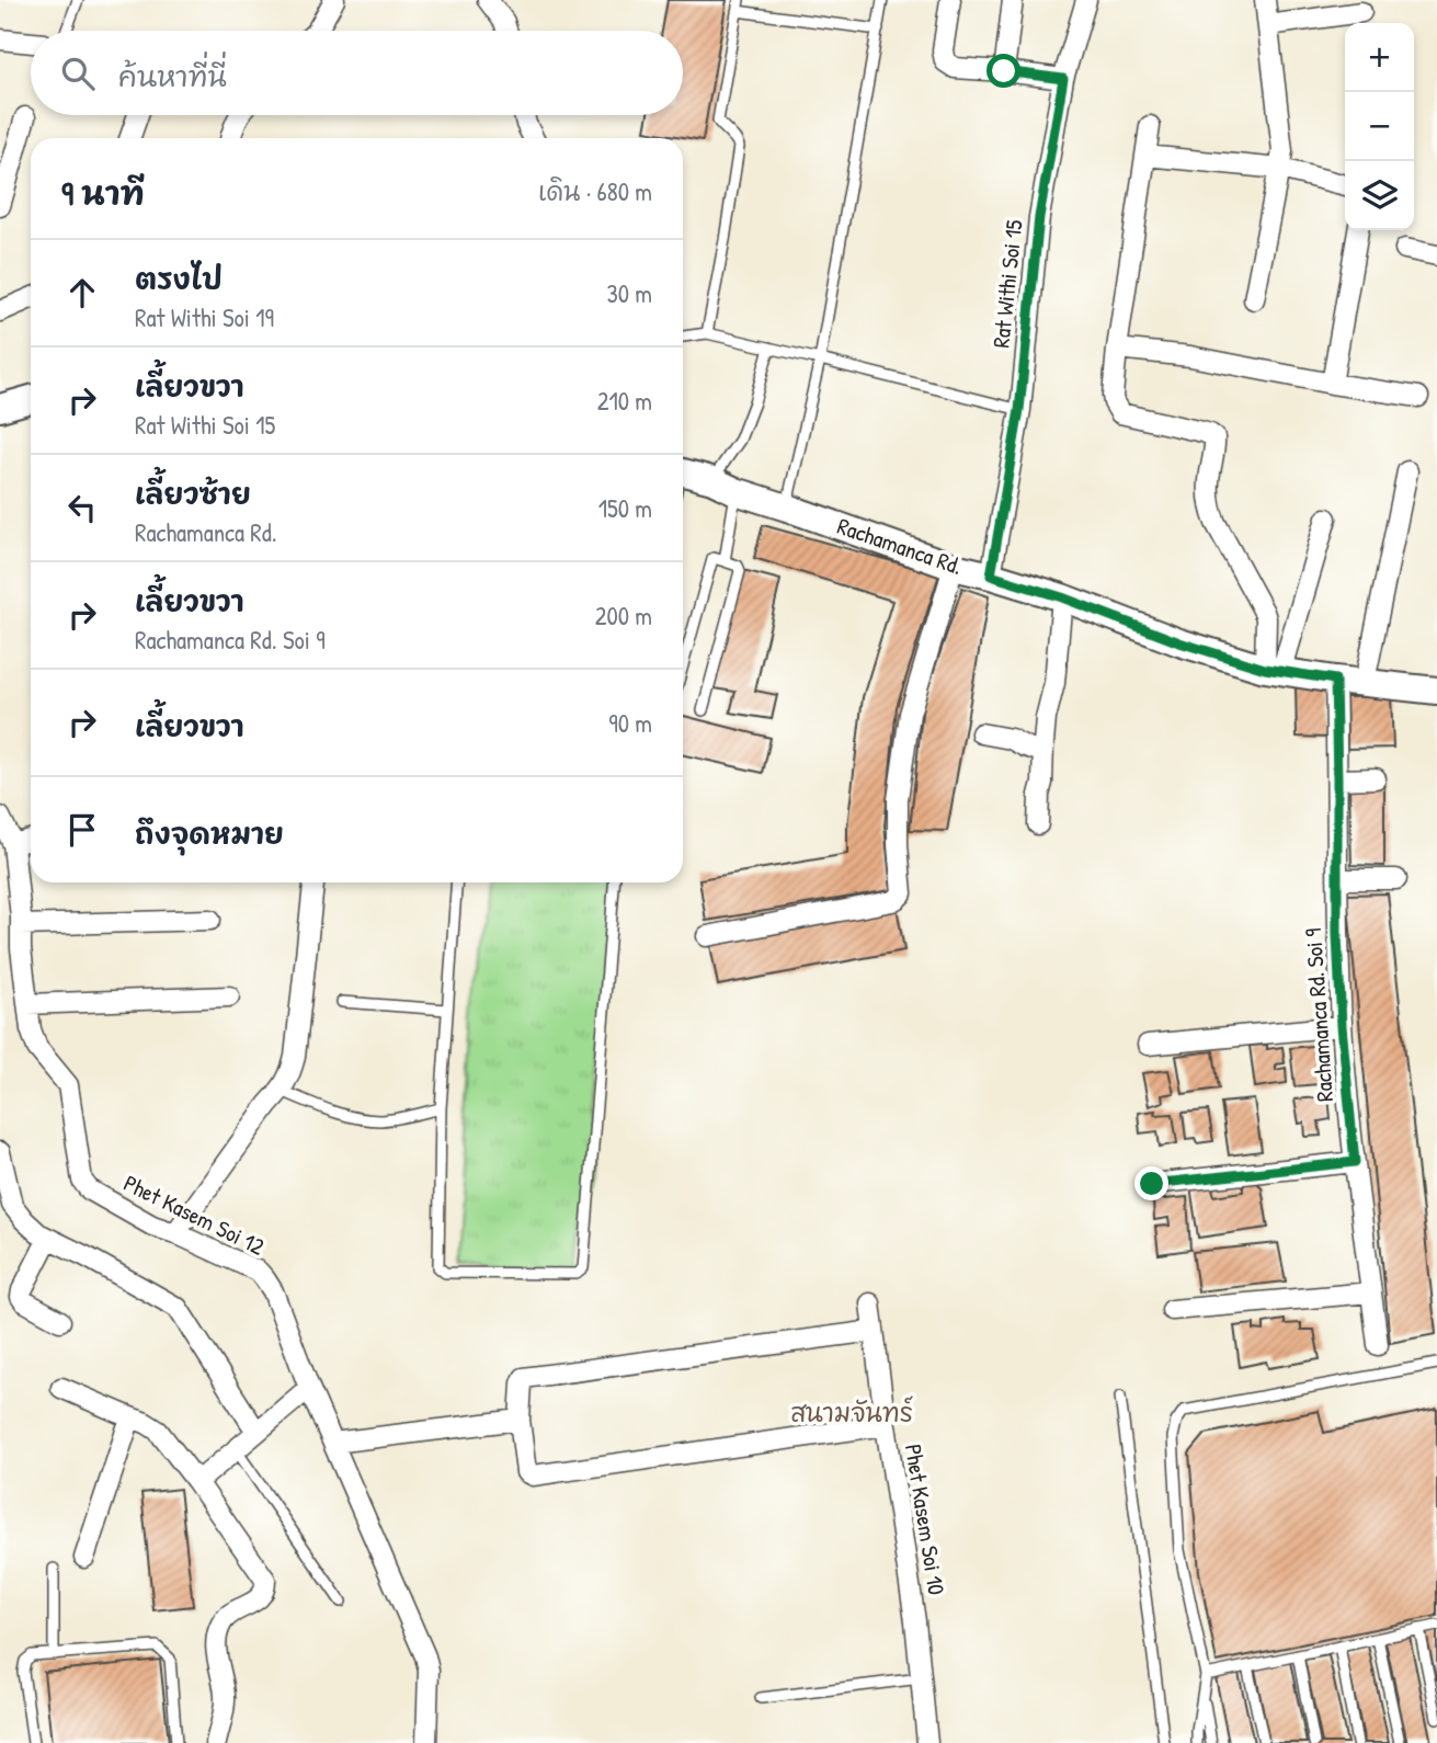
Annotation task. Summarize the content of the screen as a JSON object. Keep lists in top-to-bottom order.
{
  "streets": {
    "street": [
      "Rat Withi Soi 15",
      "Rachamanca Rd.",
      "Rachamanca Rd. Soi 9",
      "Phet Kasem Soi 12",
      "Phet Kasem Soi 10"
    ]
  },
  "crossings": [
    ["Rat Withi Soi 15", "Rachamanca Rd."],
    ["Rachamanca Rd.", "Rachamanca Rd. Soi 9"]
  ],
  "districts": ["สนามจันทร์"],
  "page": {
    "map_buttons": ["+", "−"],
    "search": "ค้นหาที่นี่",
    "heading": ["9 นาที", "เดิน · 680 m"],
    "list": [
      ["ตรงไป", "Rat Withi Soi 19", "30 m"],
      ["เลี้ยวขวา", "Rat Withi Soi 15", "210 m"],
      ["เลี้ยวซ้าย", "Rachamanca Rd.", "150 m"],
      ["เลี้ยวขวา", "Rachamanca Rd. Soi 9", "200 m"],
      ["เลี้ยวขวา", "90 m"],
      "ถึงจุดหมาย"
    ]
  }
}
